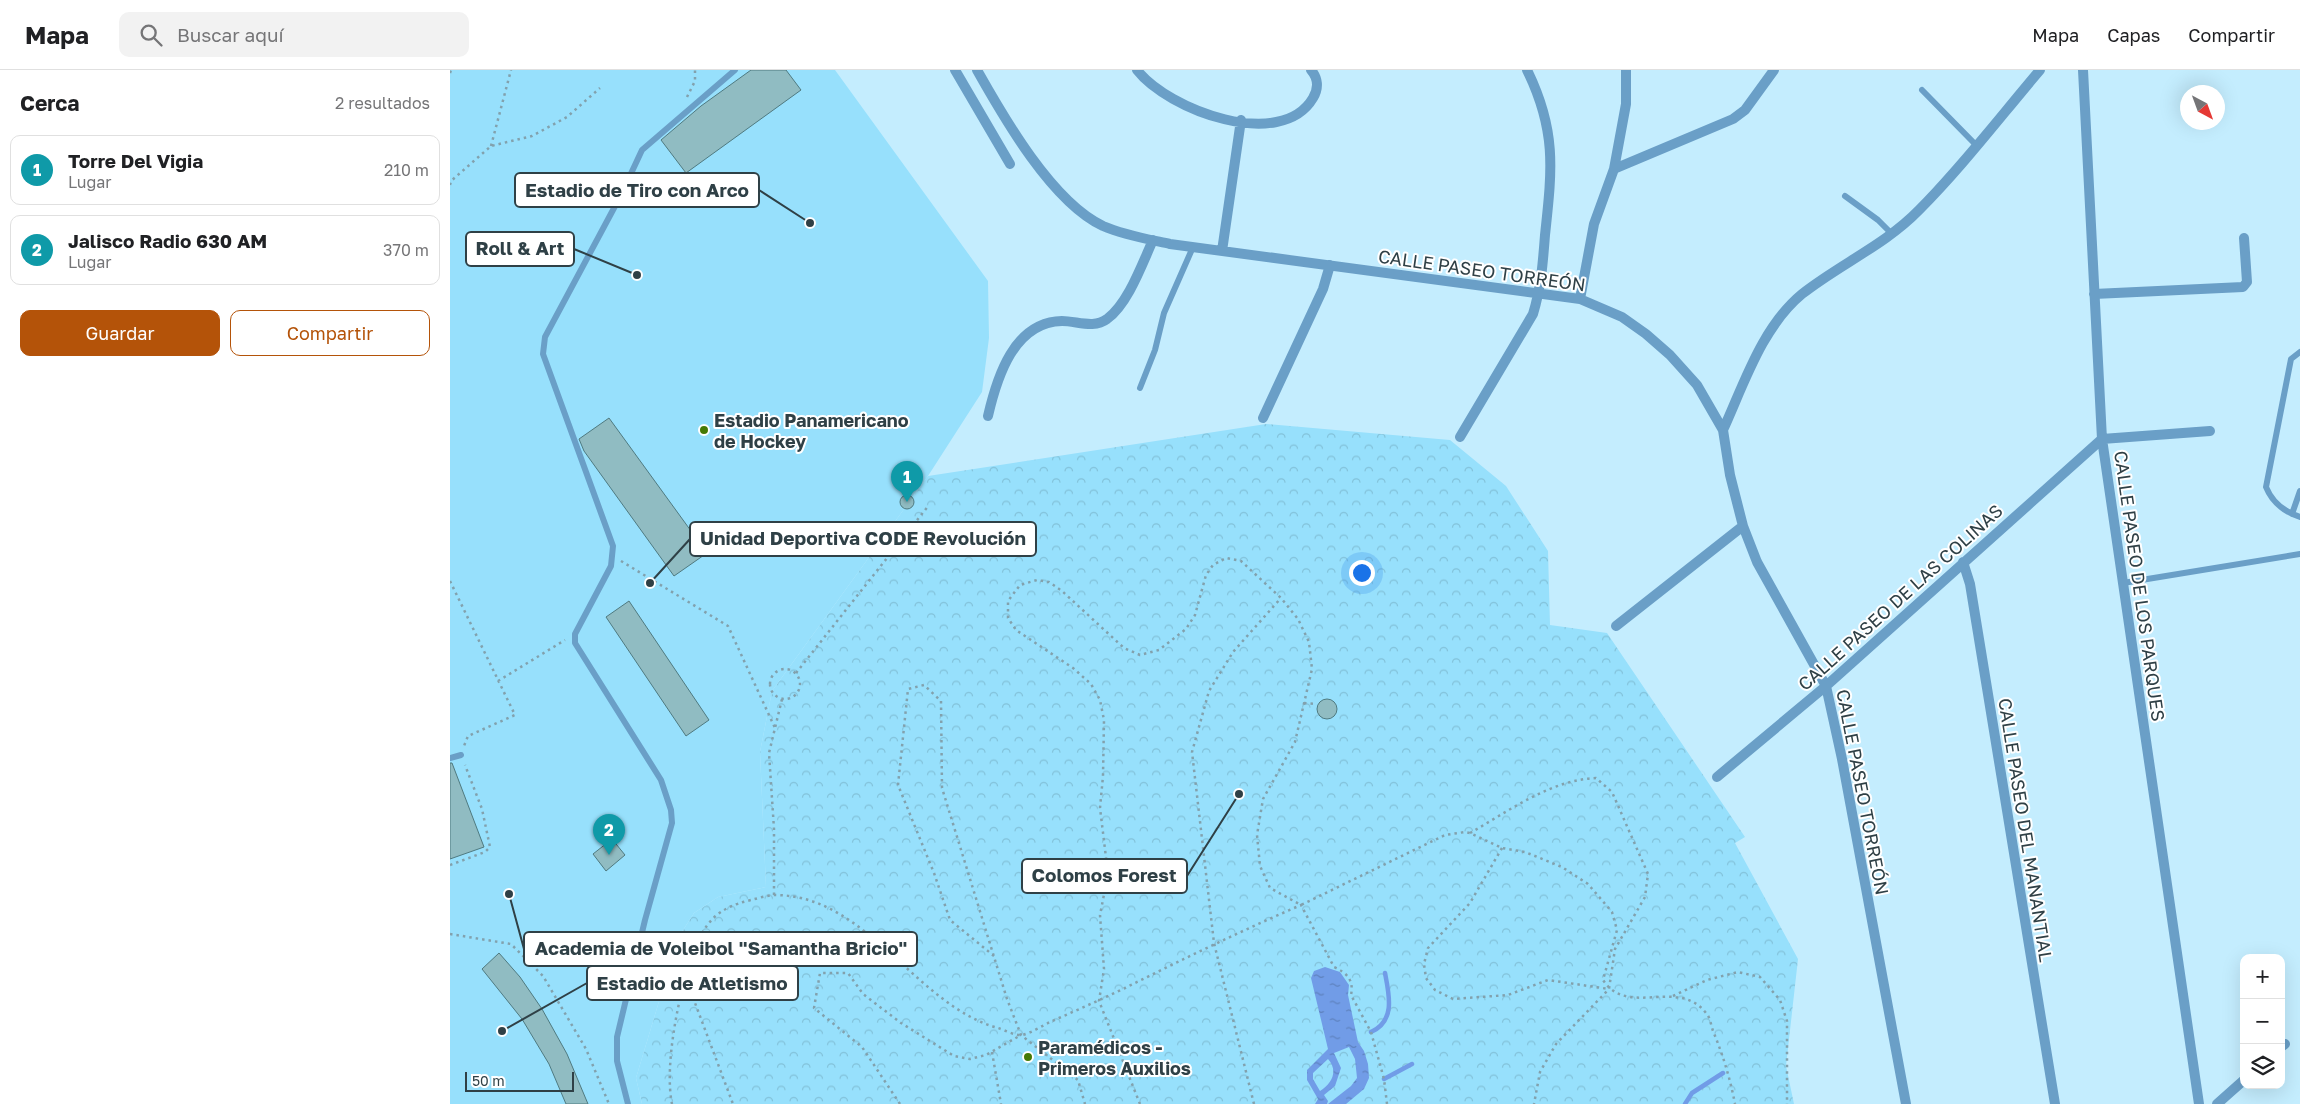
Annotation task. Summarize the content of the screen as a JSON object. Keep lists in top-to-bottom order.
{
  "streets": {
    "street": [
      "CALLE PASEO TORREÓN",
      "CALLE PASEO DE LOS PARQUES",
      "CALLE PASEO DE LAS COLINAS",
      "CALLE PASEO DEL MANANTIAL"
    ]
  },
  "crossings": [
    ["CALLE PASEO TORREÓN", "CALLE PASEO DE LAS COLINAS"],
    ["CALLE PASEO DE LOS PARQUES", "CALLE PASEO DE LAS COLINAS"],
    ["CALLE PASEO DE LAS COLINAS", "CALLE PASEO DEL MANANTIAL"]
  ],
  "places": [
    "Estadio de Tiro con Arco",
    "Roll & Art",
    "Estadio Panamericano de Hockey",
    "Unidad Deportiva CODE Revolución",
    "Colomos Forest",
    "Academia de Voleibol \"Samantha Bricio\"",
    "Estadio de Atletismo",
    "Paramédicos - Primeros Auxilios"
  ],
  "scale_bar": "50 m",
  "north": "bottom right",
  "page": {
    "header": "Mapa",
    "search": "Buscar aquí",
    "nav": ["Mapa", "Capas", "Compartir"],
    "heading": ["Cerca", "2 resultados"],
    "list": [
      {
        "mark": "1",
        "name": "Torre Del Vigia",
        "note": "Lugar",
        "value": "210 m"
      },
      {
        "mark": "2",
        "name": "Jalisco Radio 630 AM",
        "note": "Lugar",
        "value": "370 m"
      }
    ],
    "buttons": ["Guardar", "Compartir"],
    "pins": ["1", "2"],
    "map_buttons": ["+", "−"],
    "scale": "50 m"
  }
}
